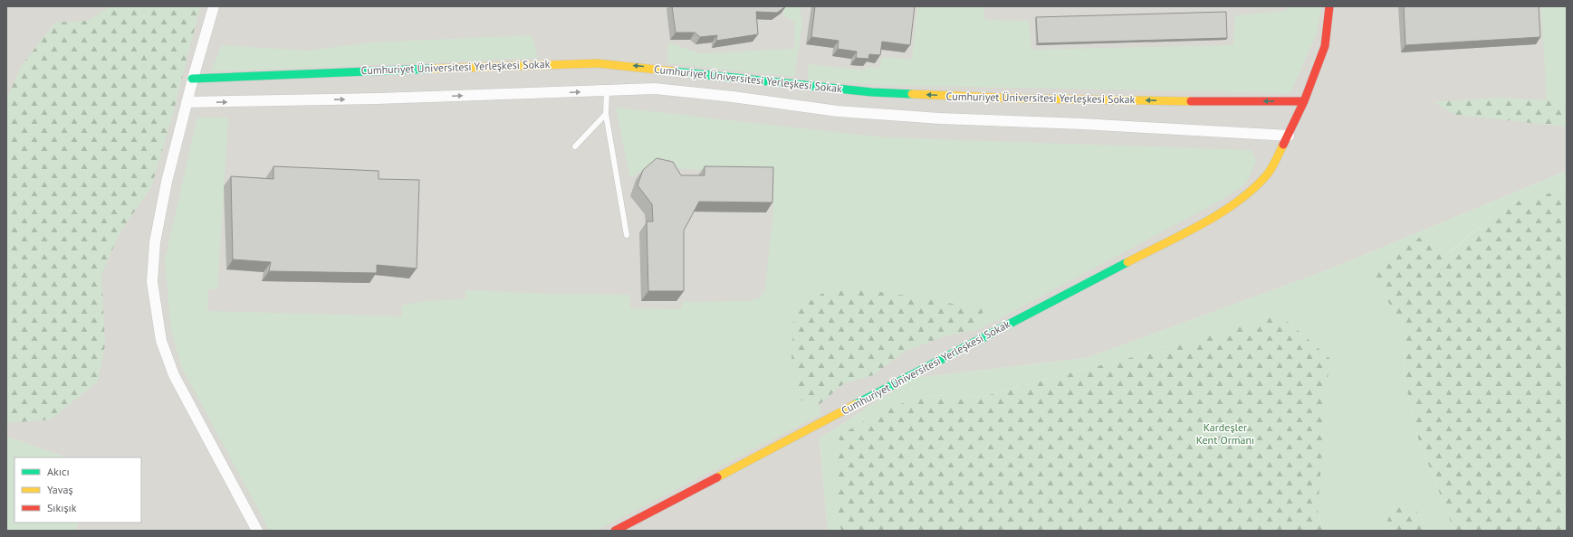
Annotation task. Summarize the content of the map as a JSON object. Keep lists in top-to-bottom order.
{
  "streets": {
    "street": ["Cumhuriyet Üniversitesi Yerleşkesi Sokak"]
  },
  "parks": ["Kardeşler Kent Ormanı"],
  "legend": ["Akıcı", "Yavaş", "Sıkışık"]
}
